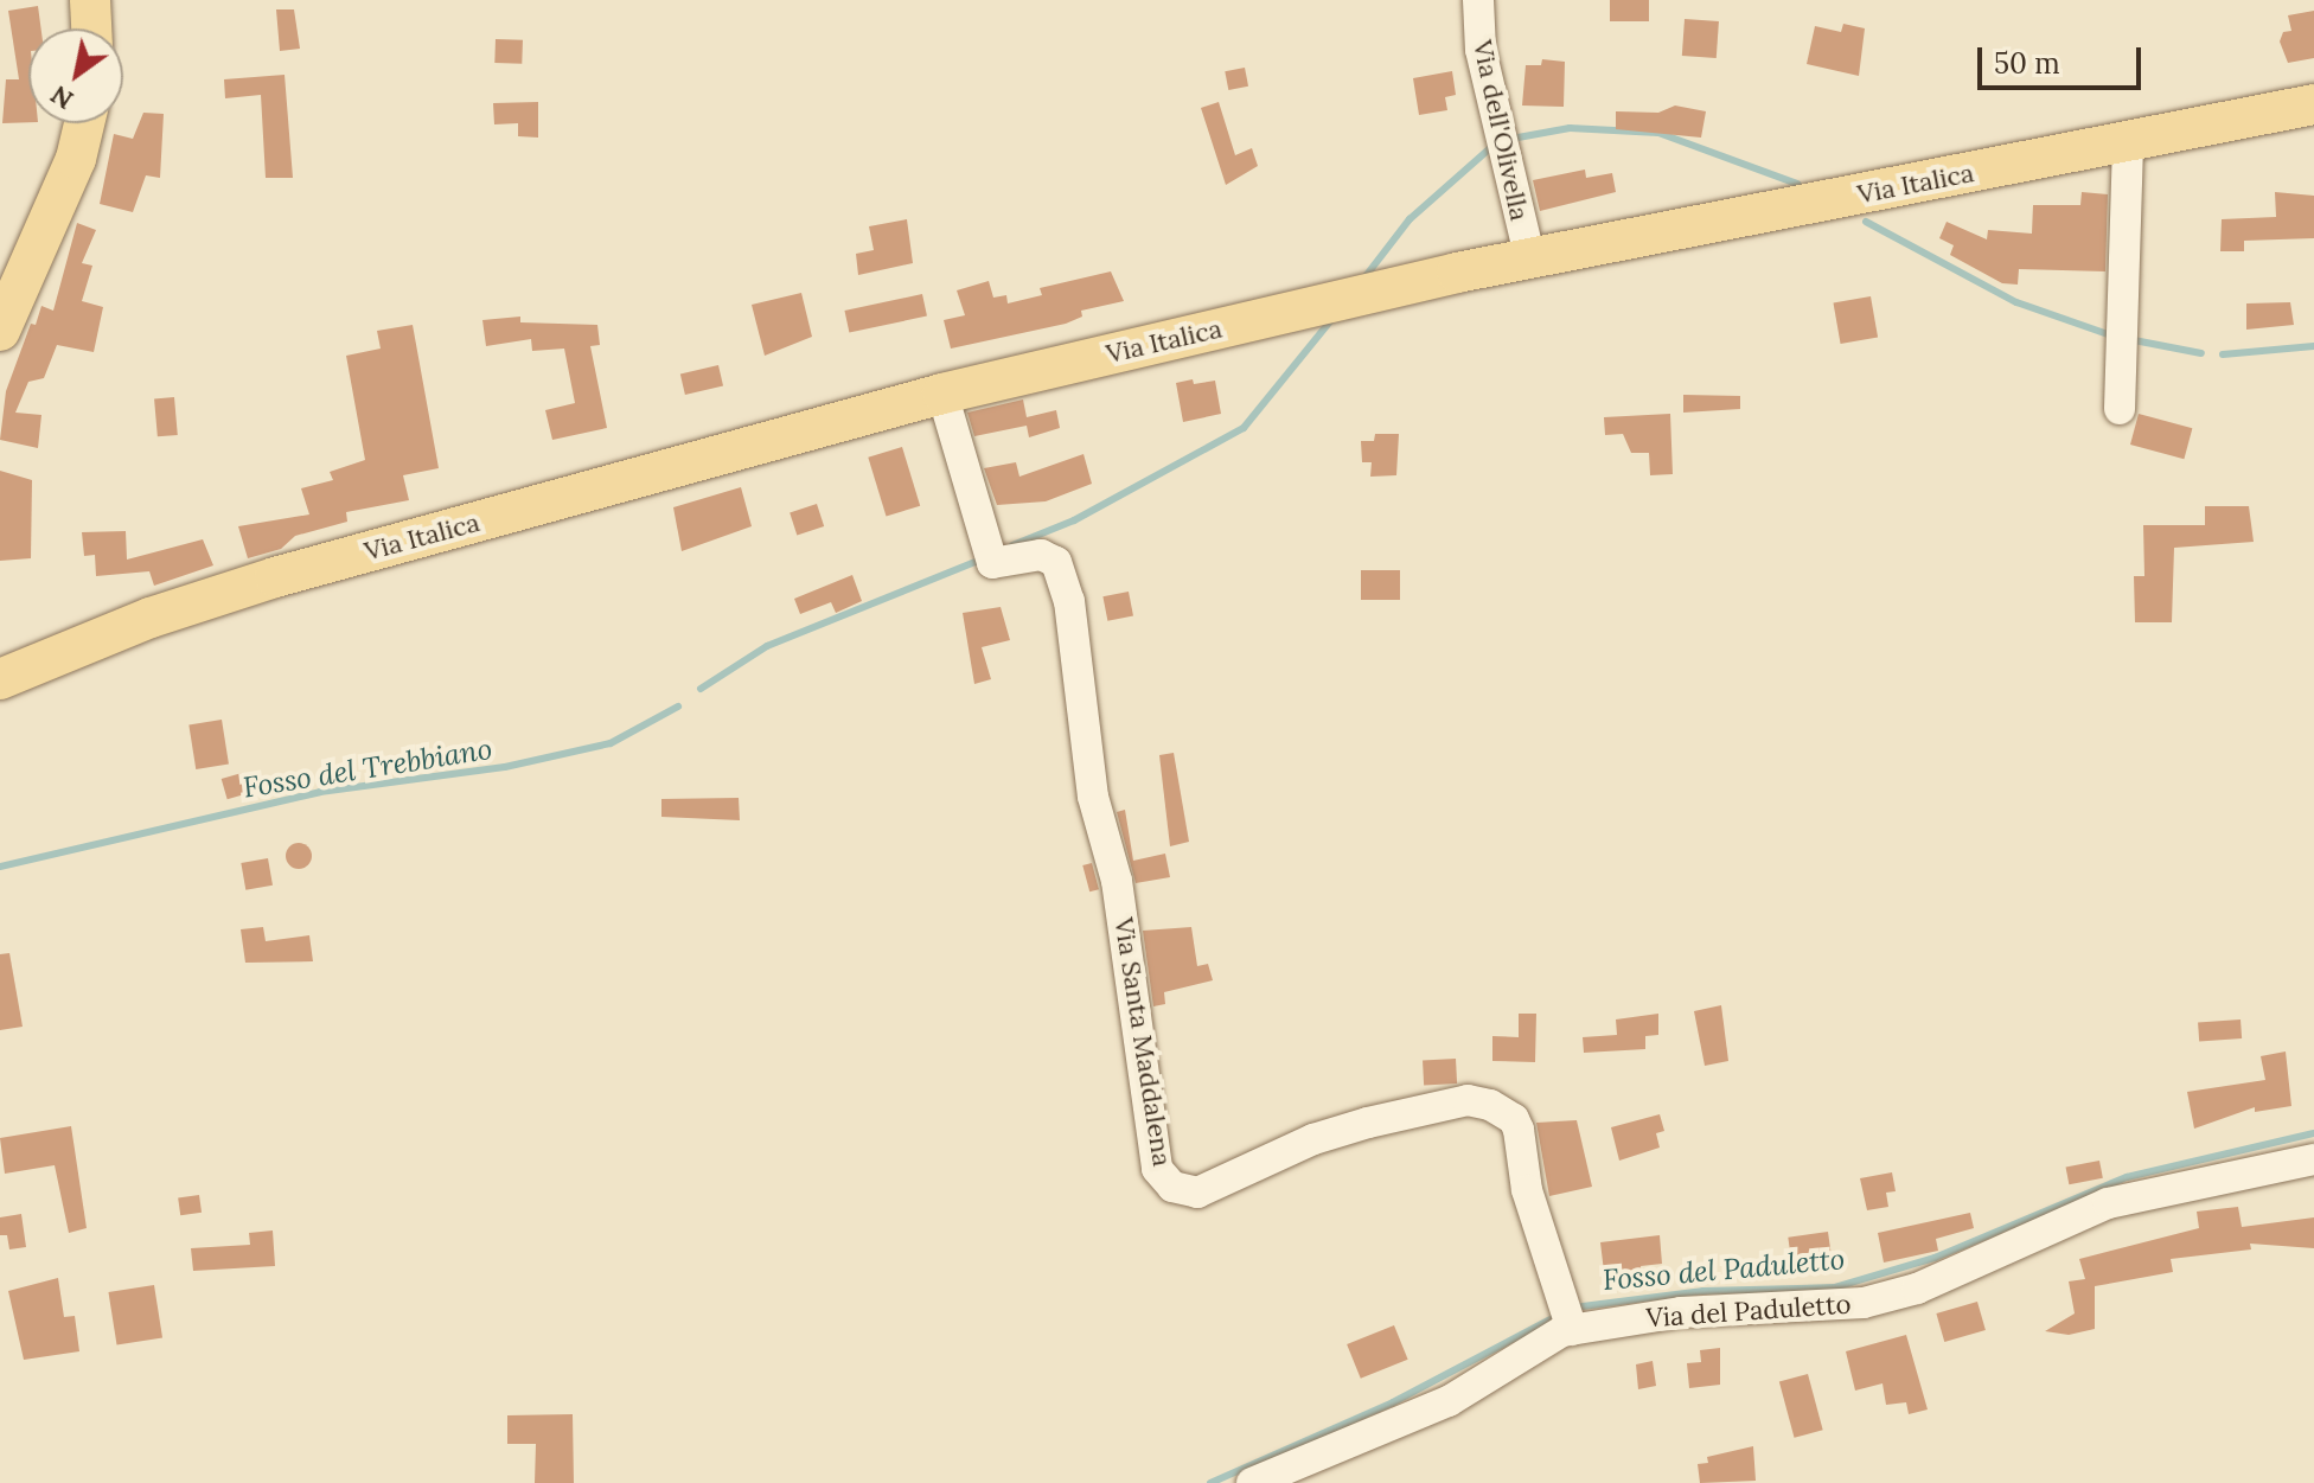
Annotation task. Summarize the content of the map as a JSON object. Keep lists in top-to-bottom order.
{
  "streets": {
    "main road": ["Via Italica"],
    "street": ["Via dell'Olivella", "Via Santa Maddalena", "Via del Paduletto"]
  },
  "crossings": [
    ["Via dell'Olivella", "Via Italica"],
    ["Via Italica", "Via Santa Maddalena"],
    ["Via Santa Maddalena", "Via del Paduletto"]
  ],
  "water": ["Fosso del Trebbiano", "Fosso del Paduletto"],
  "scale_bar": "50 m",
  "north": "bottom left"
}
